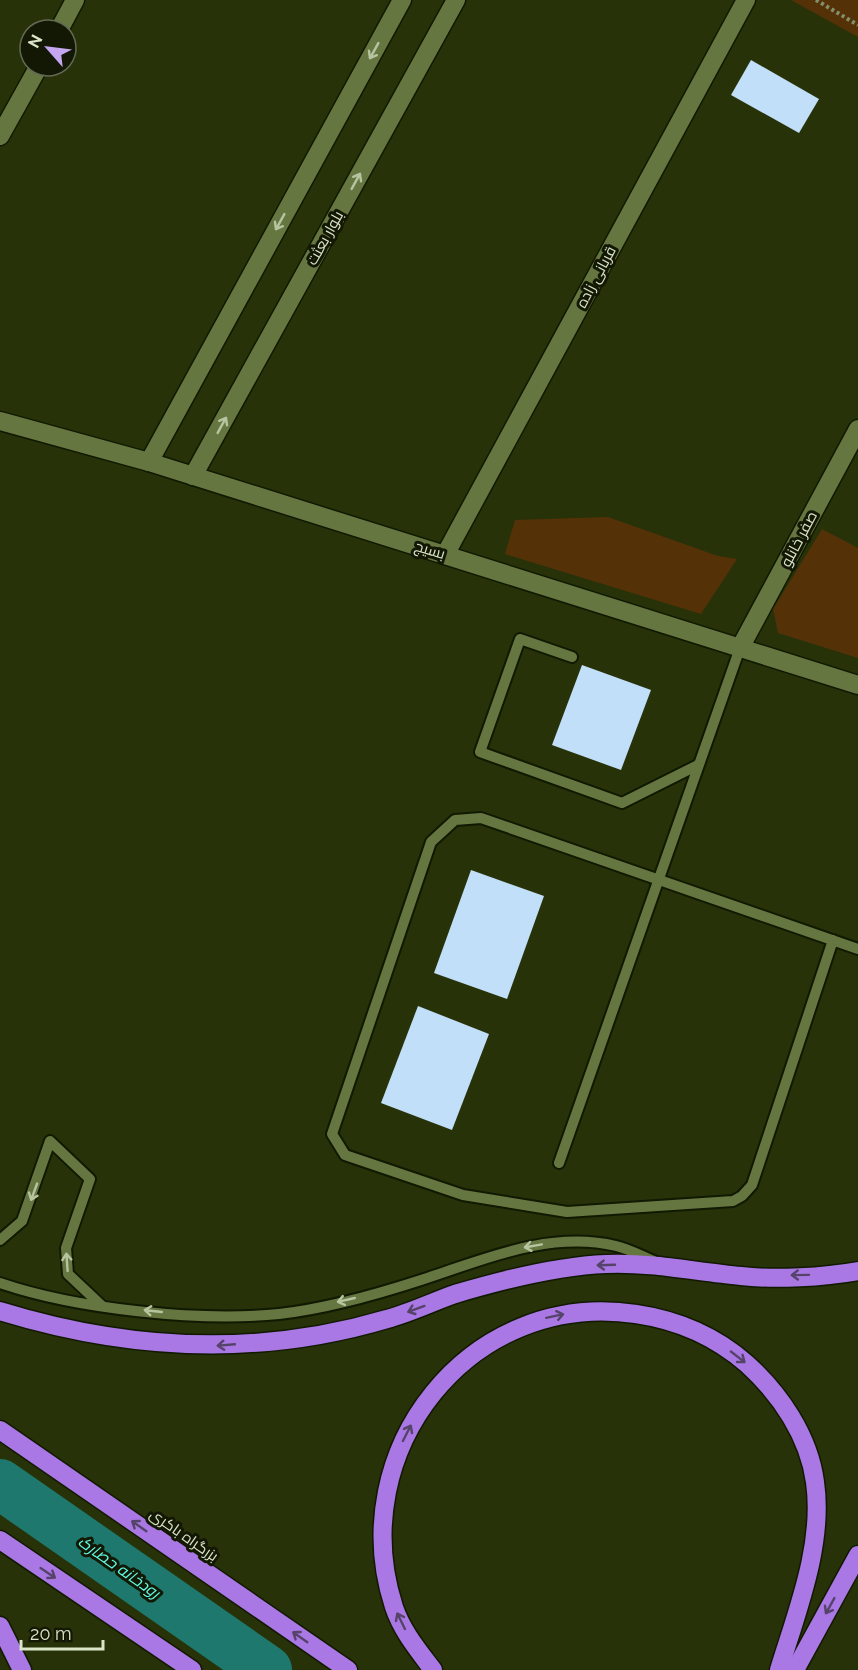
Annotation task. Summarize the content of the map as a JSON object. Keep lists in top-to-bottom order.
{
  "streets": {
    "highway": ["بزرگراه باکری"],
    "street": [
      "بلوار بعثت",
      "قربانی زاده",
      "صفر خانلو",
      "بسیج"
    ]
  },
  "crossings": [
    ["بلوار بعثت", "بسیج"],
    ["قربانی زاده", "بسیج"],
    ["صفر خانلو", "بسیج"]
  ],
  "water": ["رودخانه حصارک"],
  "scale_bar": "20 m",
  "north": "top left"
}
